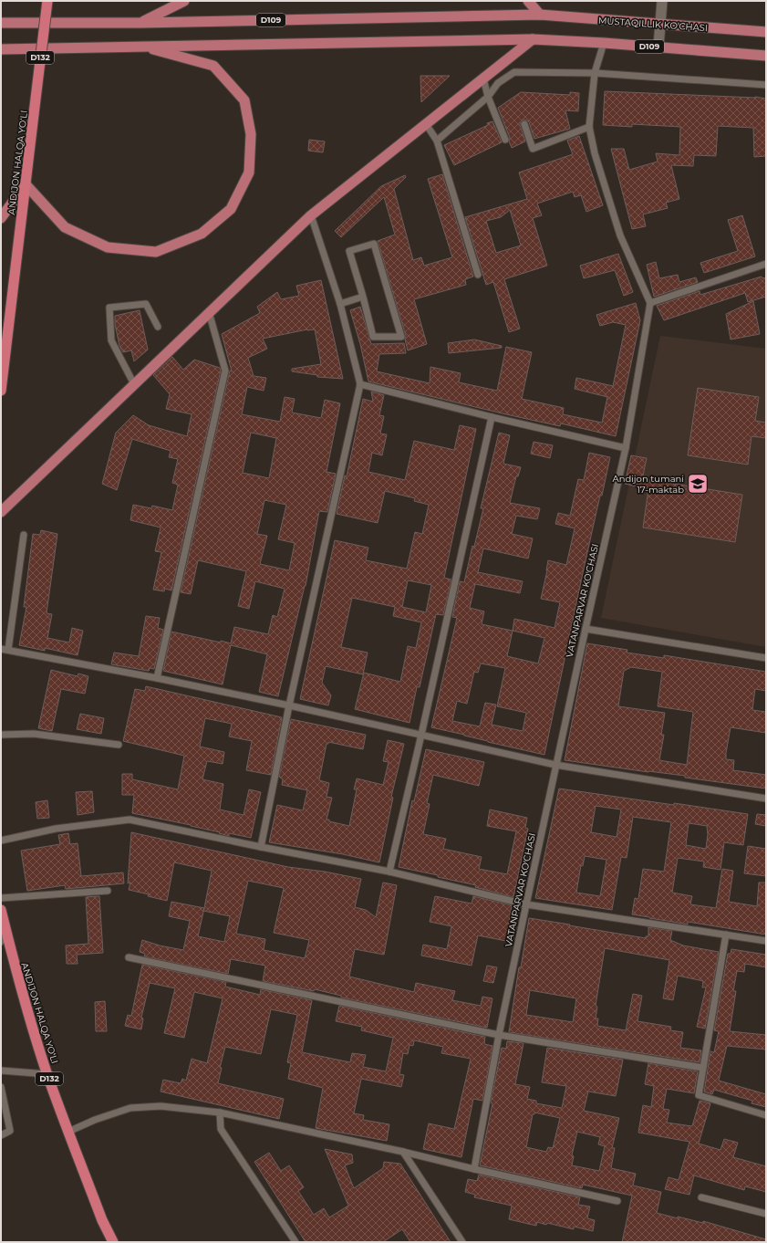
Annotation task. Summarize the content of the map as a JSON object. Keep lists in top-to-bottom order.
{
  "streets": {
    "highway": ["D132", "ANDIJON HALQA YO‘LI"],
    "main road": ["D109", "MUSTAQILLIK KO'CHASI"],
    "lane": ["VATANPARVAR KO'CHASI"]
  },
  "crossings": [
    ["D109", "MUSTAQILLIK KO'CHASI"]
  ],
  "places": {
    "school or university": ["Andijon tumani 17-maktab"]
  }
}
